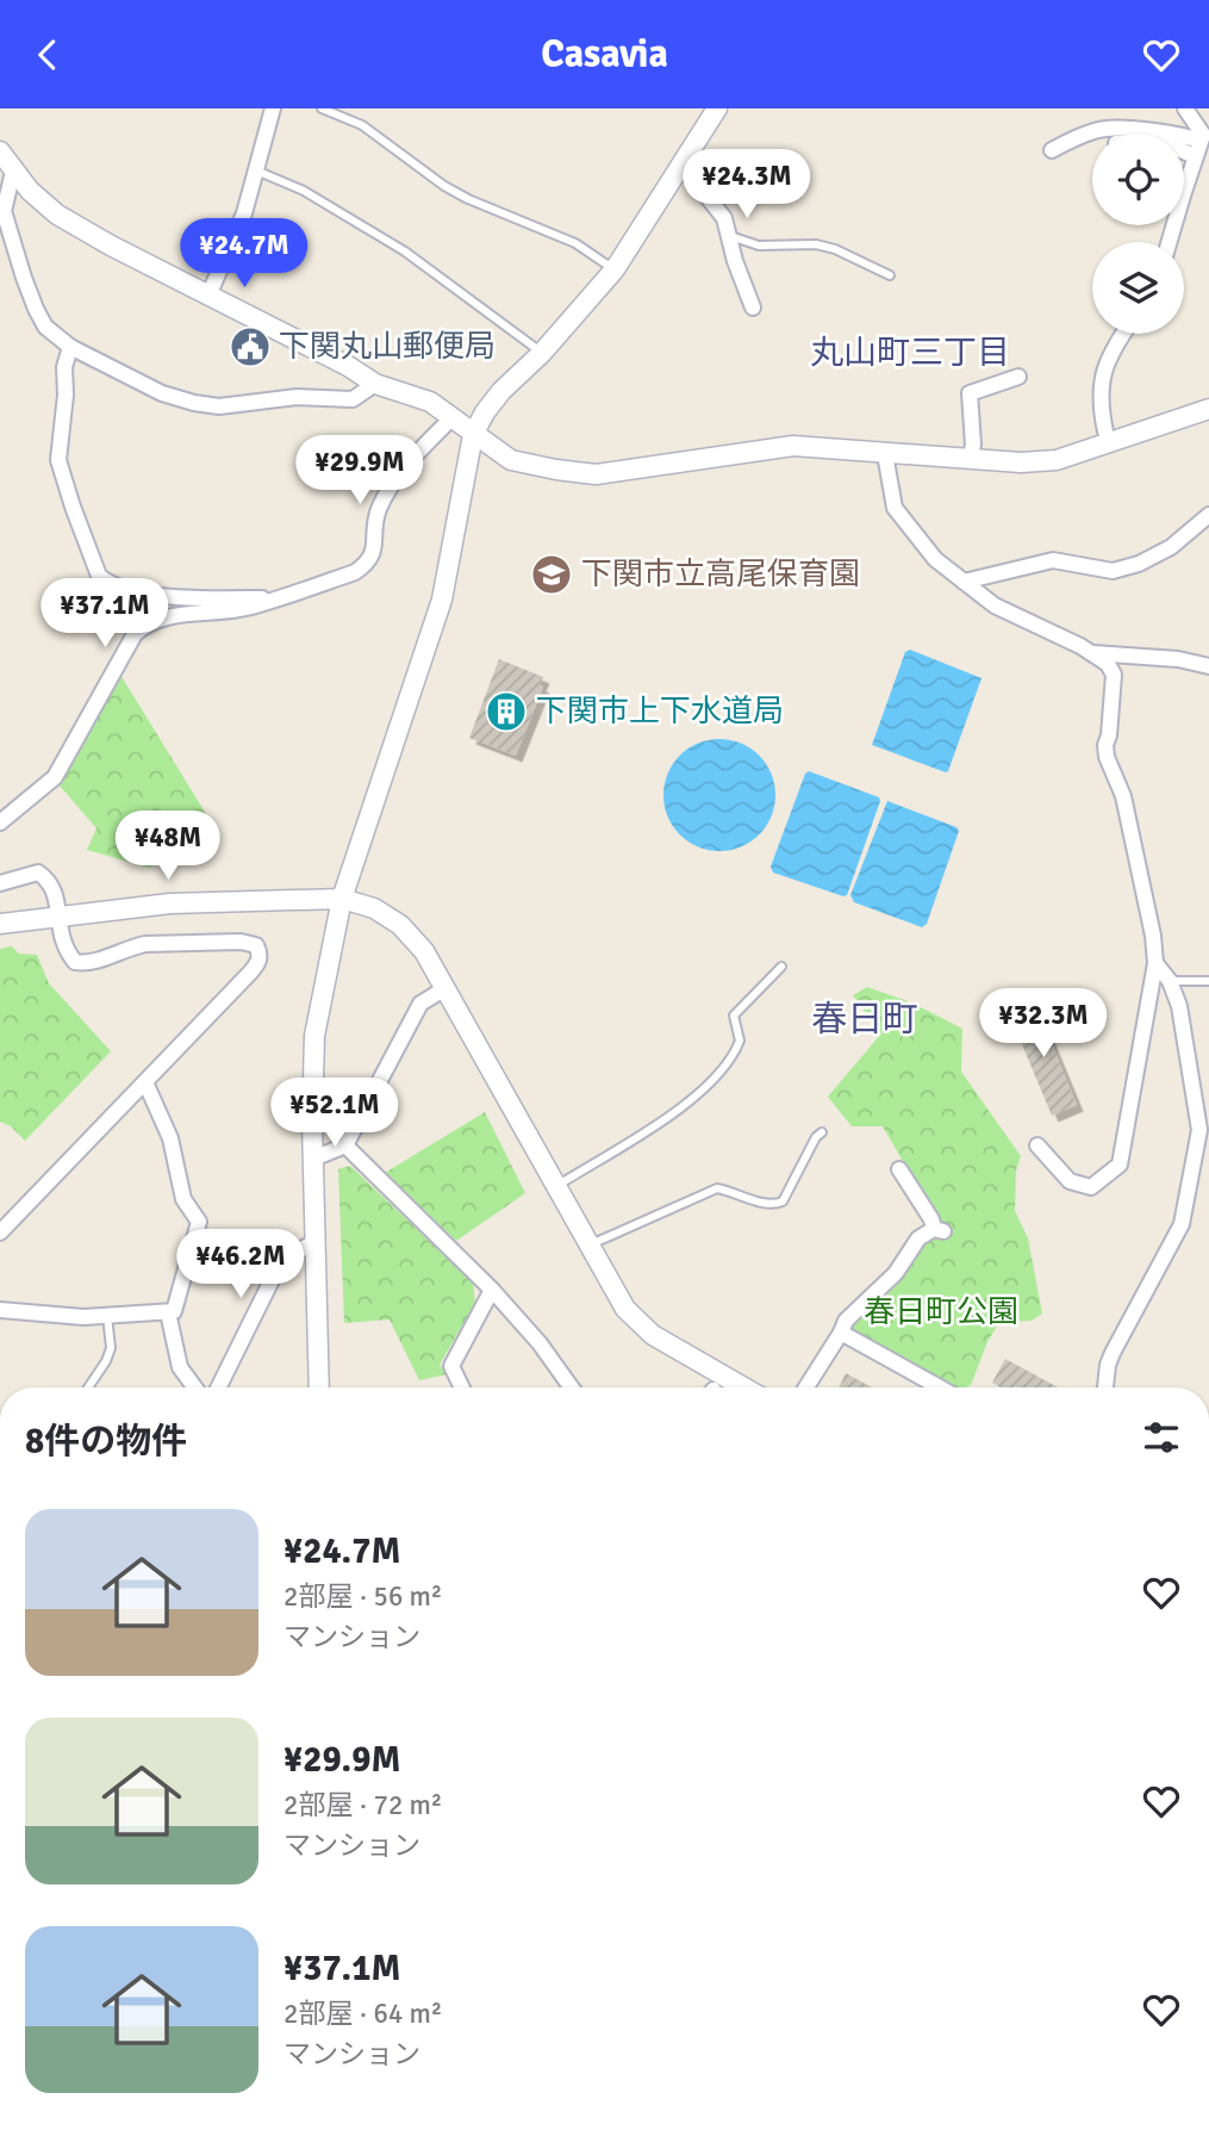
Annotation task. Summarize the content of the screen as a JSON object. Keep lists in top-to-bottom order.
{
  "districts": ["丸山町三丁目", "春日町"],
  "parks": ["春日町公園"],
  "places": {
    "public building": ["下関丸山郵便局"],
    "school or university": ["下関市立高尾保育園"],
    "building": ["下関市上下水道局"]
  },
  "page": {
    "header": "Casavia",
    "price": [
      "¥24.3M",
      "¥24.7M",
      "¥29.9M",
      "¥37.1M",
      "¥48M",
      "¥32.3M",
      "¥52.1M",
      "¥46.2M"
    ],
    "heading": "8件の物件",
    "list": [
      {
        "name": "¥24.7M",
        "note": "2部屋 · 56 m² · マンション"
      },
      {
        "name": "¥29.9M",
        "note": "2部屋 · 72 m² · マンション"
      },
      {
        "name": "¥37.1M",
        "note": "2部屋 · 64 m² · マンション"
      }
    ]
  }
}
